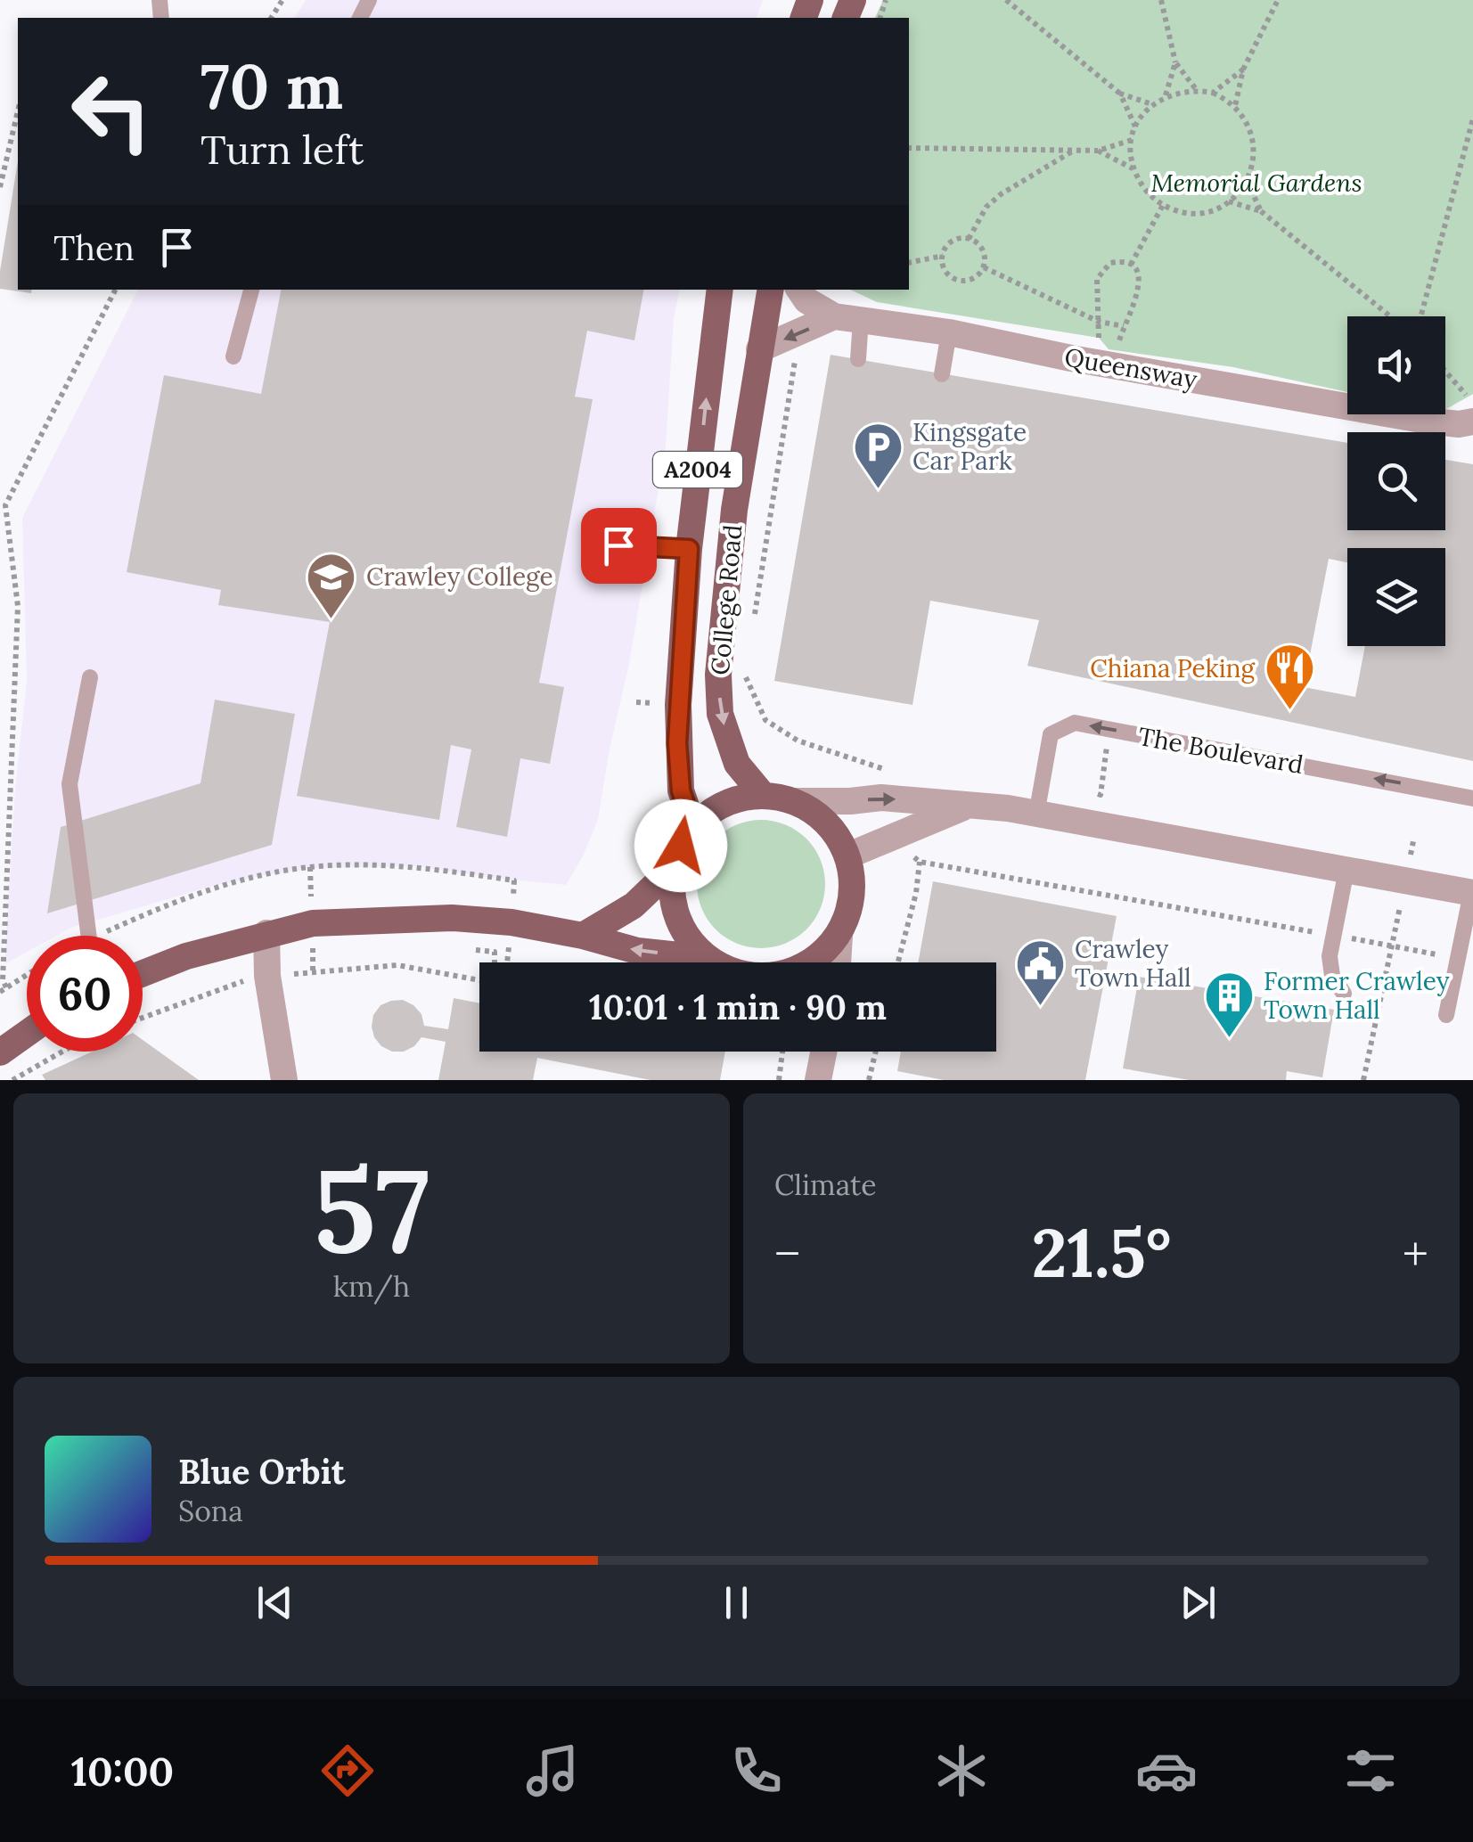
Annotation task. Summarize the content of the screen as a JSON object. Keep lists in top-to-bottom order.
{
  "streets": {
    "main road": ["A2004", "College Road"],
    "street": ["Queensway"],
    "lane": ["The Boulevard"]
  },
  "one_way": ["The Boulevard"],
  "parks": ["Memorial Gardens"],
  "places": {
    "parking": ["Kingsgate Car Park"],
    "school or university": ["Crawley College"],
    "restaurant": ["Chiana Peking"],
    "public building": ["Crawley Town Hall"],
    "building": ["Former Crawley Town Hall"]
  },
  "page": {
    "turn": ["70 m", "Turn left"],
    "then": "Then",
    "limit": "60",
    "trip": "10:01 · 1 min · 90 m",
    "tile": [
      ["57", "km/h"],
      "Climate"
    ],
    "heat": ["−", "21.5°", "+"],
    "song": ["Blue Orbit", "Sona"],
    "tabs": "10:00"
  }
}
